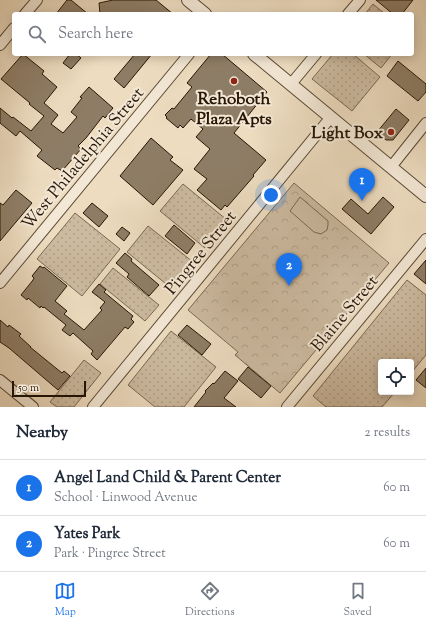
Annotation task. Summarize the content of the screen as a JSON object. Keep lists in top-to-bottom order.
{
  "streets": {
    "street": ["West Philadelphia Street", "Pingree Street", "Blaine Street"]
  },
  "places": ["Rehoboth Plaza Apts", "Light Box"],
  "scale_bar": "50 m",
  "page": {
    "search": "Search here",
    "pins": ["1", "2"],
    "scale": "50 m",
    "heading": ["Nearby", "2 results"],
    "list": [
      {
        "mark": "1",
        "name": "Angel Land Child & Parent Center",
        "note": "School · Linwood Avenue",
        "value": "60 m"
      },
      {
        "mark": "2",
        "name": "Yates Park",
        "note": "Park · Pingree Street",
        "value": "60 m"
      }
    ],
    "nav": ["Map", "Directions", "Saved"]
  }
}
